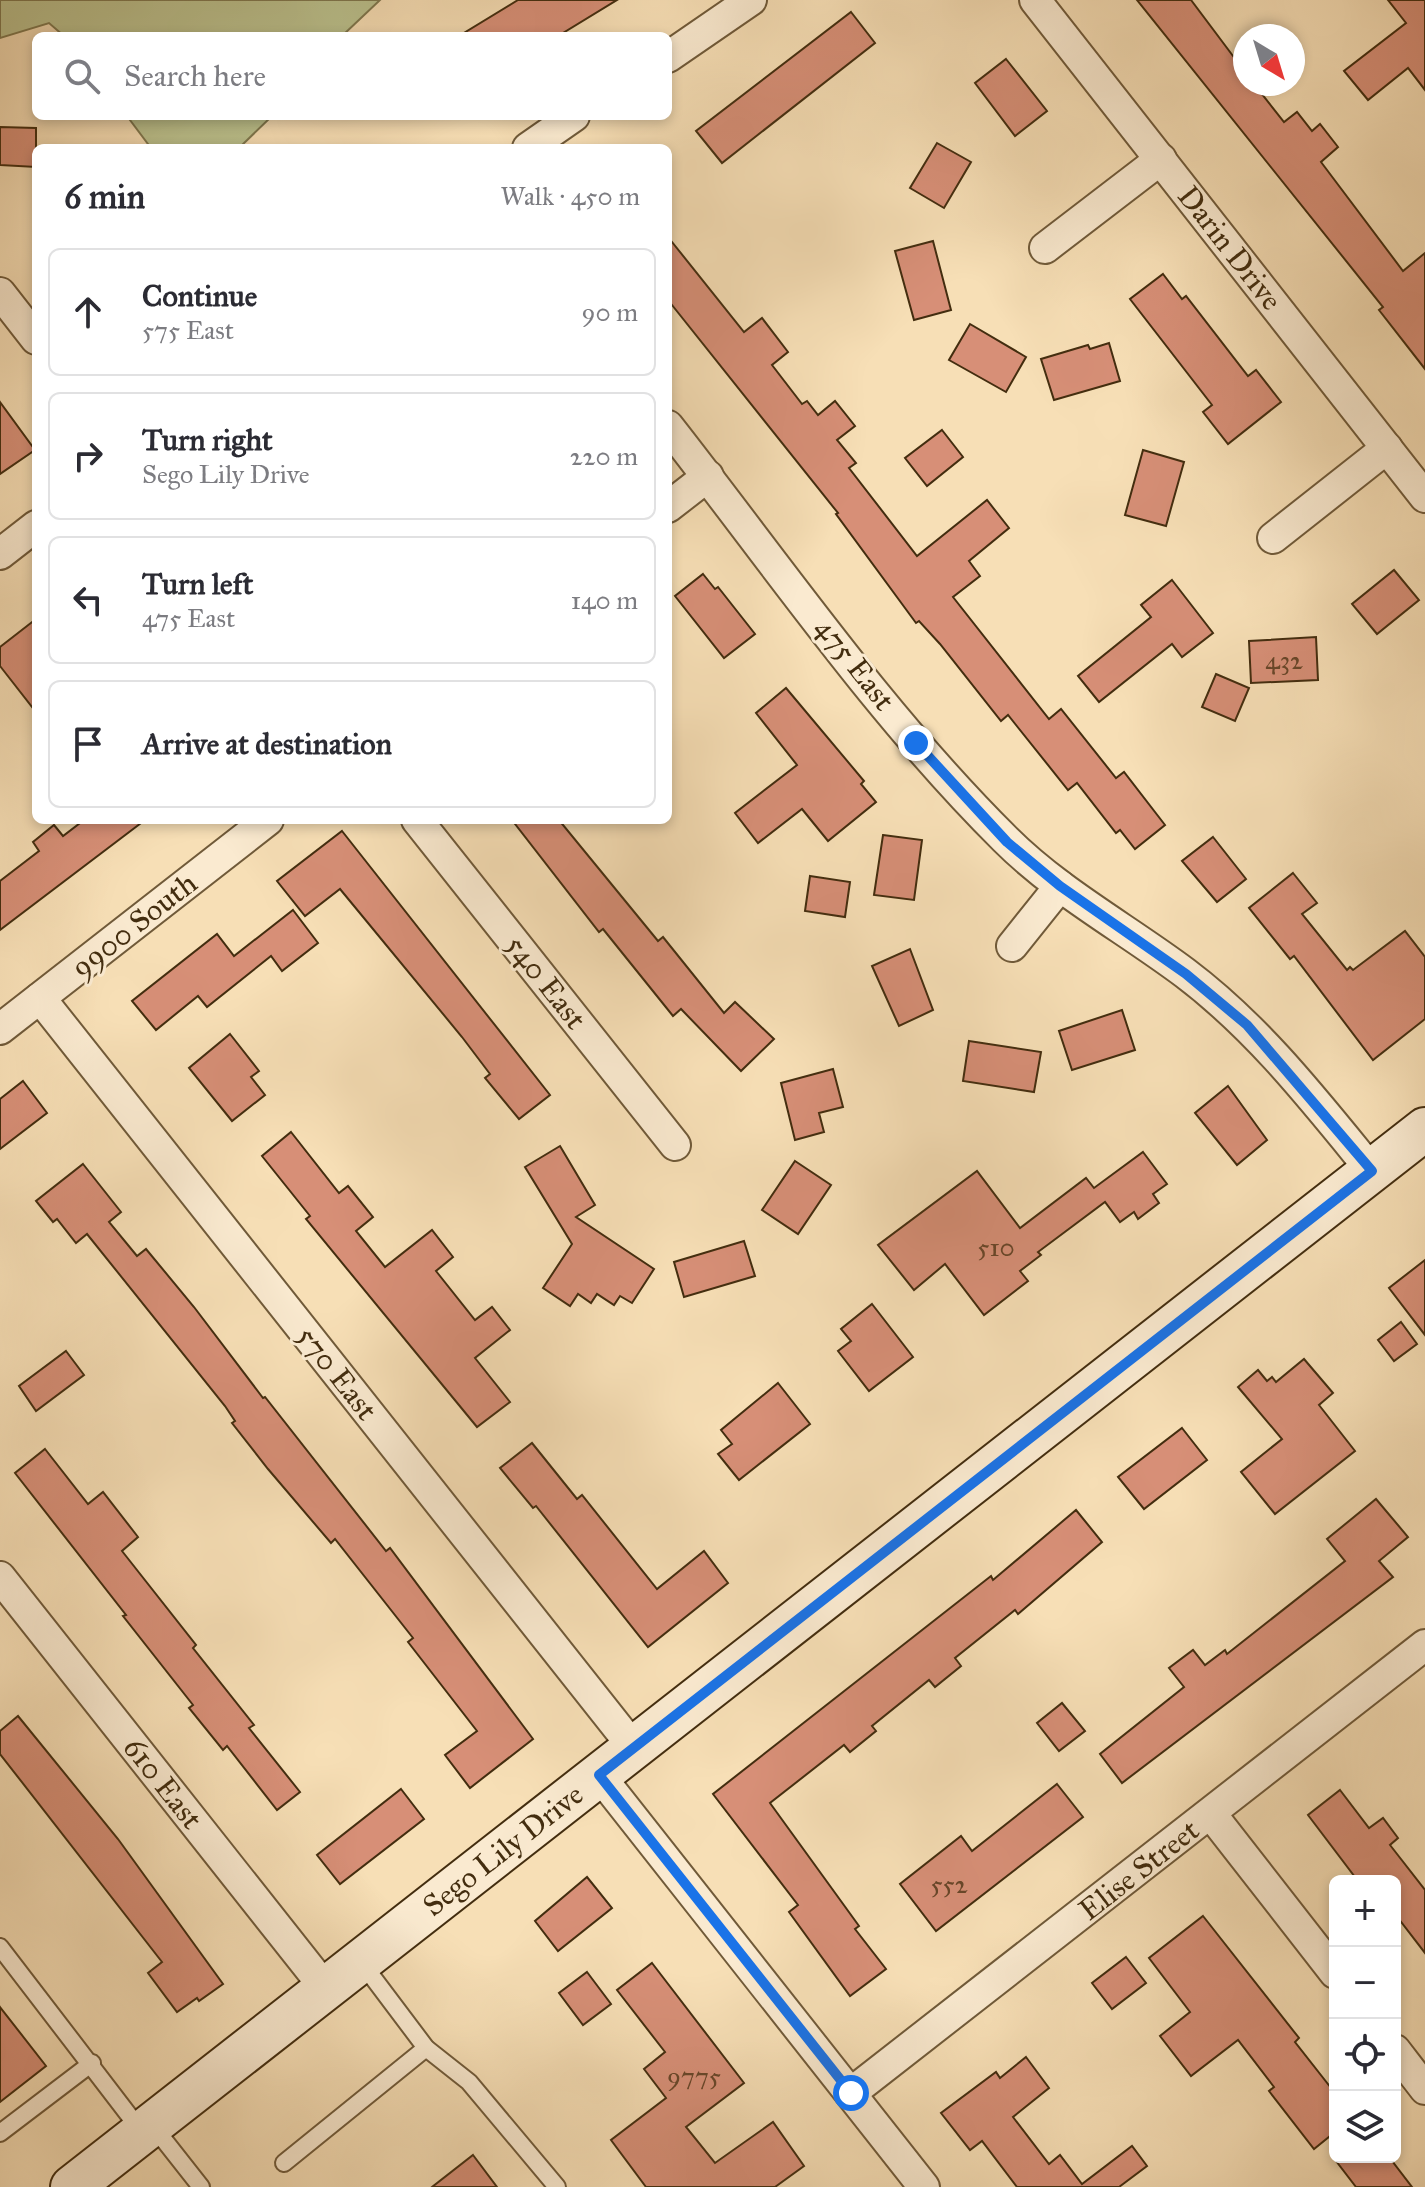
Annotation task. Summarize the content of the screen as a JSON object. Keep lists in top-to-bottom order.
{
  "streets": {
    "main road": ["Sego Lily Drive"],
    "street": [
      "Darin Drive",
      "475 East",
      "9900 South",
      "540 East",
      "570 East",
      "610 East",
      "Elise Street"
    ]
  },
  "crossings": [
    ["475 East", "Sego Lily Drive"],
    ["9900 South", "570 East"],
    ["570 East", "Sego Lily Drive"],
    ["610 East", "Sego Lily Drive"]
  ],
  "house_numbers": [
    "432",
    "510",
    "552",
    "9775"
  ],
  "north": "bottom right",
  "page": {
    "search": "Search here",
    "heading": ["6 min", "Walk · 450 m"],
    "list": [
      ["Continue", "575 East", "90 m"],
      ["Turn right", "Sego Lily Drive", "220 m"],
      ["Turn left", "475 East", "140 m"],
      "Arrive at destination"
    ],
    "map_buttons": ["+", "−"]
  }
}
